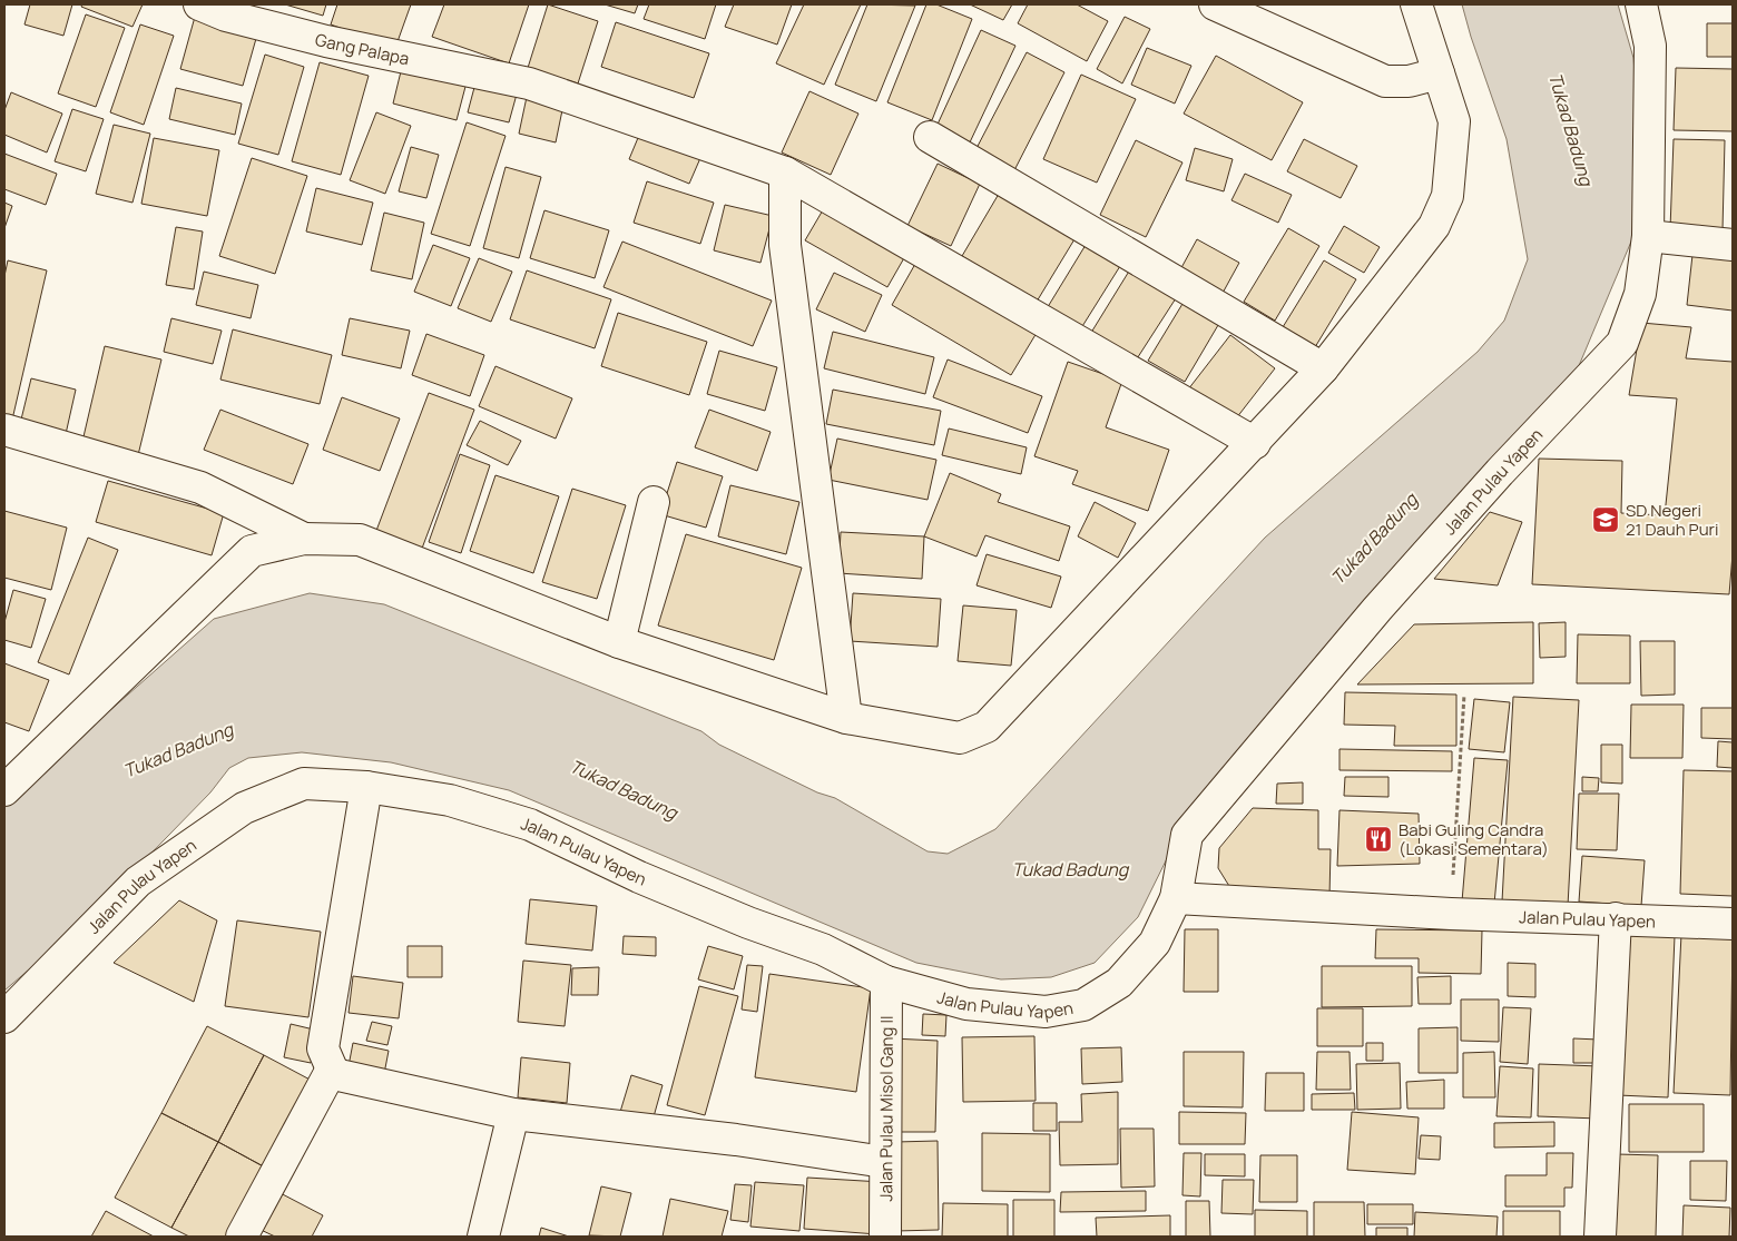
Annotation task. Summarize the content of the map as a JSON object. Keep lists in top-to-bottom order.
{
  "streets": {
    "street": ["Gang Palapa", "Jalan Pulau Yapen", "Jalan Pulau Misol Gang II"]
  },
  "crossings": [
    ["Jalan Pulau Yapen", "Jalan Pulau Misol Gang II"]
  ],
  "water": ["Tukad Badung"],
  "places": {
    "school or university": ["SD Negeri 21 Dauh Puri"],
    "restaurant": ["Babi Guling Candra (Lokasi Sementara)"]
  }
}
